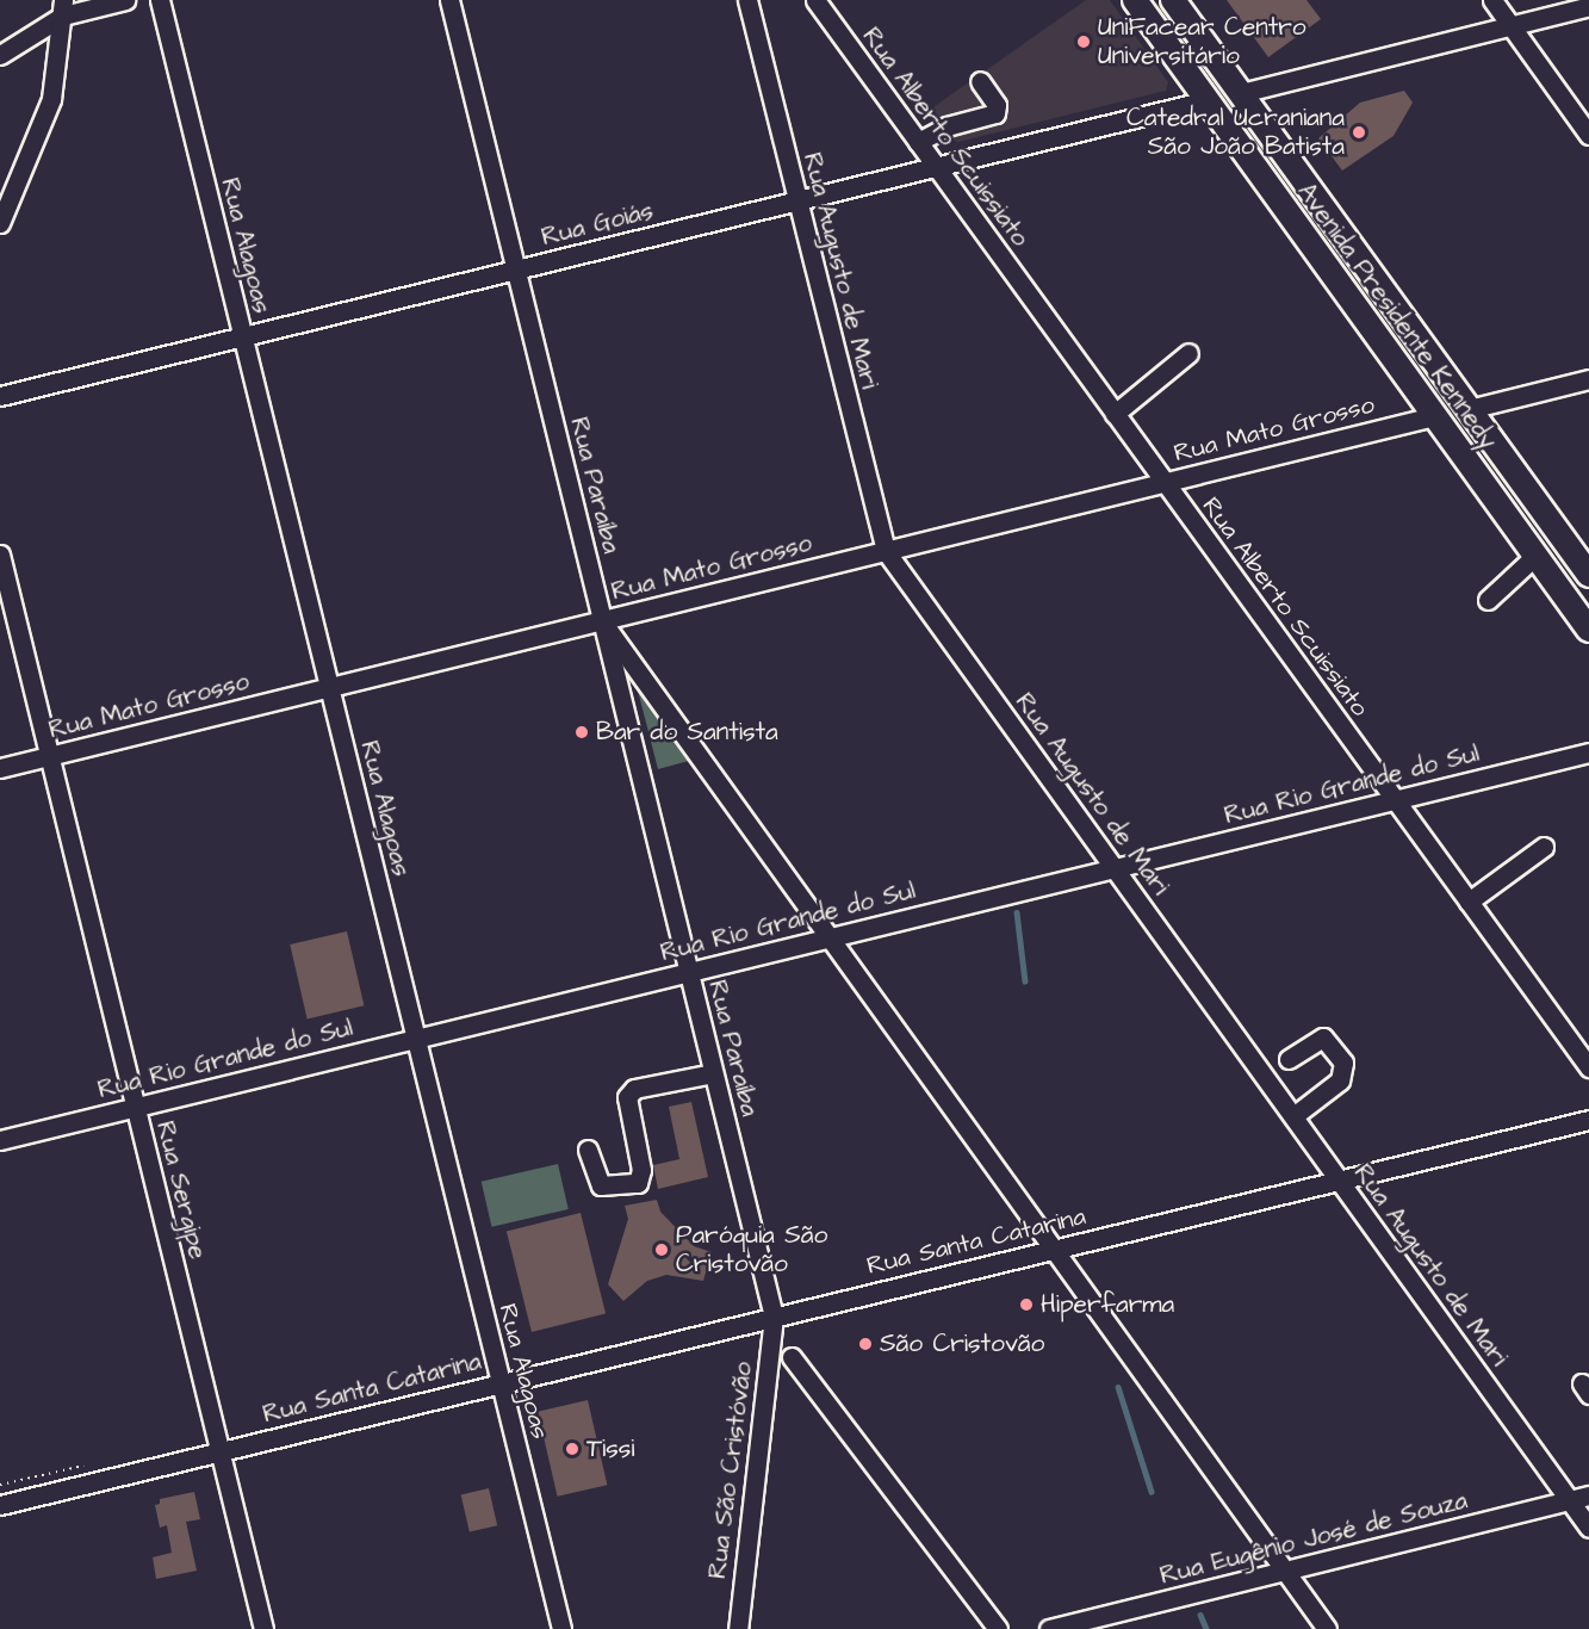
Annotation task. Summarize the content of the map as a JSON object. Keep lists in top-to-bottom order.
{
  "streets": {
    "main road": ["Avenida Presidente Kennedy"],
    "street": [
      "Rua Alberto Scuissiato",
      "Rua Goiás",
      "Rua Alagoas",
      "Rua Augusto de Mari",
      "Rua Mato Grosso",
      "Rua Paraíba",
      "Rua Rio Grande do Sul",
      "Rua Sergipe",
      "Rua Santa Catarina",
      "Rua São Cristóvão",
      "Rua Eugênio José de Souza"
    ]
  },
  "crossings": [
    ["Rua Alberto Scuissiato", "Rua Goiás"],
    ["Rua Alberto Scuissiato", "Rua Mato Grosso"],
    ["Rua Alberto Scuissiato", "Rua Rio Grande do Sul"],
    ["Rua Goiás", "Rua Alagoas"],
    ["Rua Goiás", "Rua Augusto de Mari"],
    ["Rua Goiás", "Avenida Presidente Kennedy"],
    ["Rua Goiás", "Rua Paraíba"],
    ["Rua Alagoas", "Rua Mato Grosso"],
    ["Rua Alagoas", "Rua Rio Grande do Sul"],
    ["Rua Alagoas", "Rua Santa Catarina"],
    ["Rua Augusto de Mari", "Rua Mato Grosso"],
    ["Rua Augusto de Mari", "Rua Rio Grande do Sul"],
    ["Rua Augusto de Mari", "Rua Santa Catarina"],
    ["Rua Augusto de Mari", "Rua Eugênio José de Souza"],
    ["Avenida Presidente Kennedy", "Rua Mato Grosso"],
    ["Rua Mato Grosso", "Rua Paraíba"],
    ["Rua Mato Grosso", "Rua Sergipe"],
    ["Rua Paraíba", "Rua Rio Grande do Sul"],
    ["Rua Paraíba", "Rua Santa Catarina"],
    ["Rua Paraíba", "Rua São Cristóvão"],
    ["Rua Rio Grande do Sul", "Rua Sergipe"],
    ["Rua Sergipe", "Rua Santa Catarina"],
    ["Rua Santa Catarina", "Rua São Cristóvão"]
  ],
  "places": [
    "UniFacear Centro Universitário",
    "Catedral Ucraniana São João Batista",
    "Bar do Santista",
    "Paróquia São Cristovão",
    "Hiperfarma",
    "São Cristovão",
    "Tissi"
  ]
}
